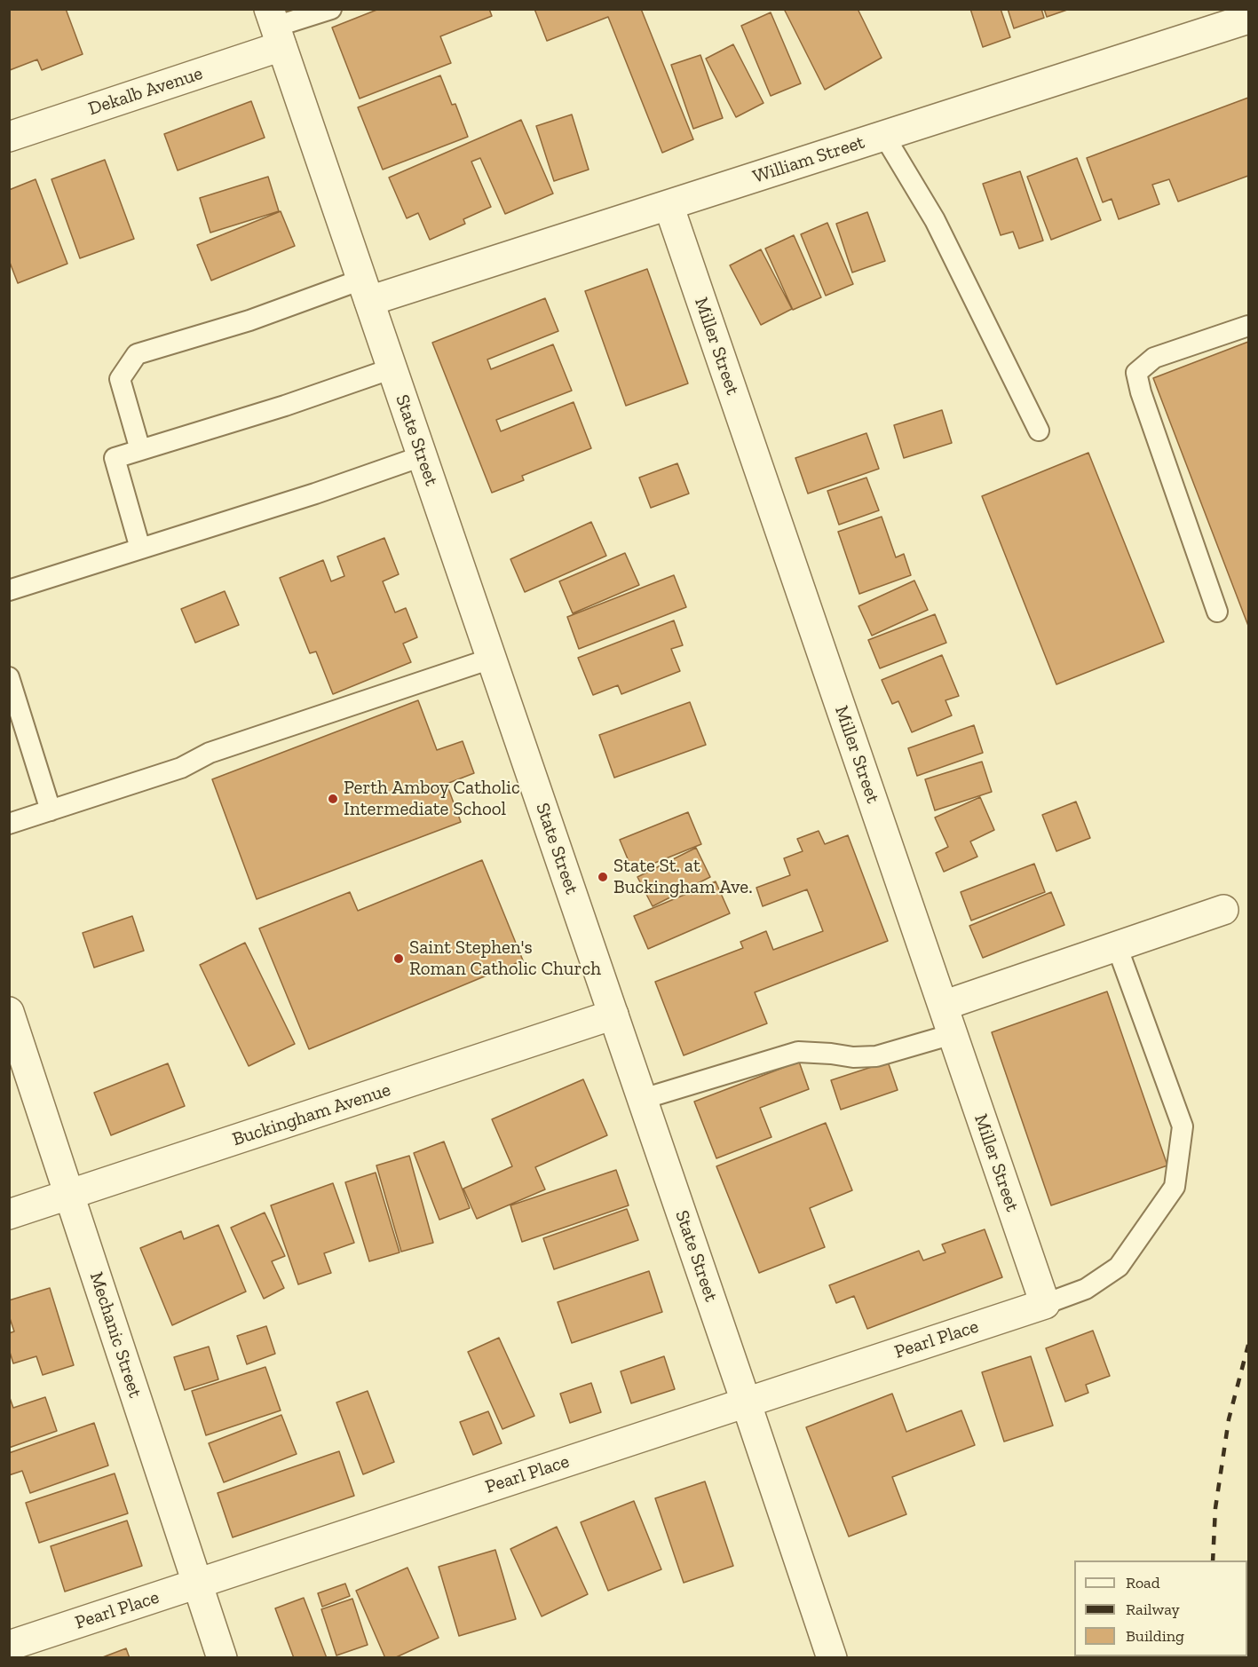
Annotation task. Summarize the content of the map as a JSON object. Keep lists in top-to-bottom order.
{
  "streets": {
    "street": [
      "Dekalb Avenue",
      "William Street",
      "Miller Street",
      "State Street",
      "Buckingham Avenue",
      "Mechanic Street",
      "Pearl Place"
    ]
  },
  "crossings": [
    ["Dekalb Avenue", "State Street"],
    ["William Street", "Miller Street"],
    ["William Street", "State Street"],
    ["Miller Street", "Pearl Place"],
    ["State Street", "Buckingham Avenue"],
    ["State Street", "Pearl Place"],
    ["Buckingham Avenue", "Mechanic Street"],
    ["Mechanic Street", "Pearl Place"]
  ],
  "places": ["Perth Amboy Catholic Intermediate School", "State St. at Buckingham Ave.", "Saint Stephen's Roman Catholic Church"],
  "legend": ["Road", "Railway", "Building"]
}
